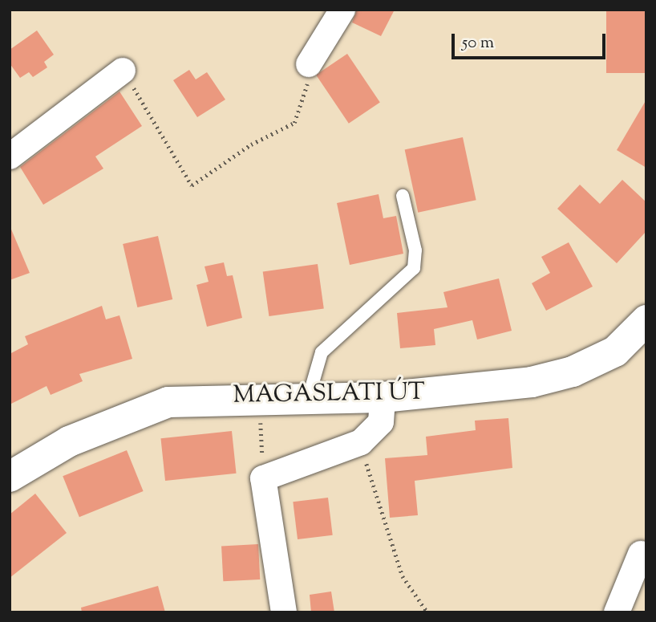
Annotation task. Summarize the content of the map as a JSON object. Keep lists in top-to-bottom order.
{
  "streets": {
    "street": ["MAGASLATI ÚT"]
  },
  "scale_bar": "50 m"
}
